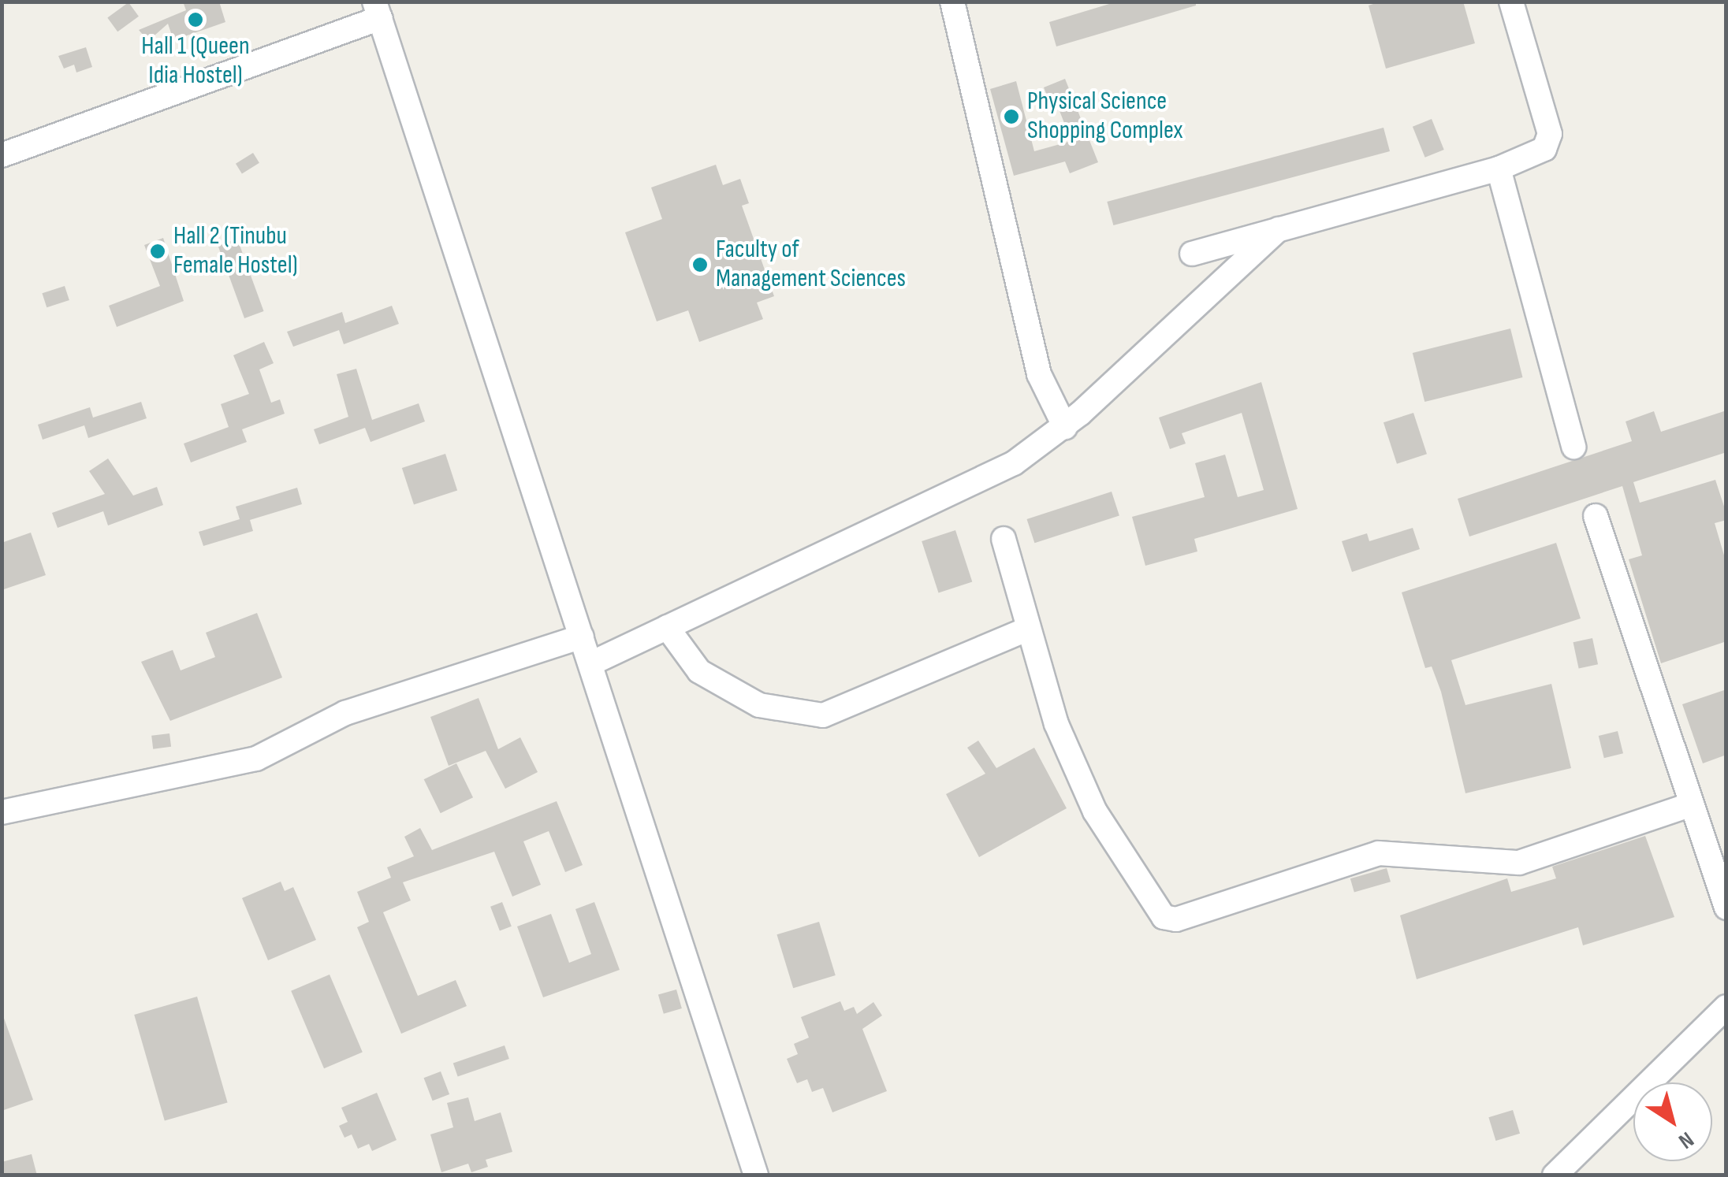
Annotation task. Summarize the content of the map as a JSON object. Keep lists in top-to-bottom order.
{
  "places": [
    "Hall 1 (Queen Idia Hostel)",
    "Physical Science Shopping Complex",
    "Hall 2 (Tinubu Female Hostel)",
    "Faculty of Management Sciences"
  ],
  "north": "bottom right"
}
